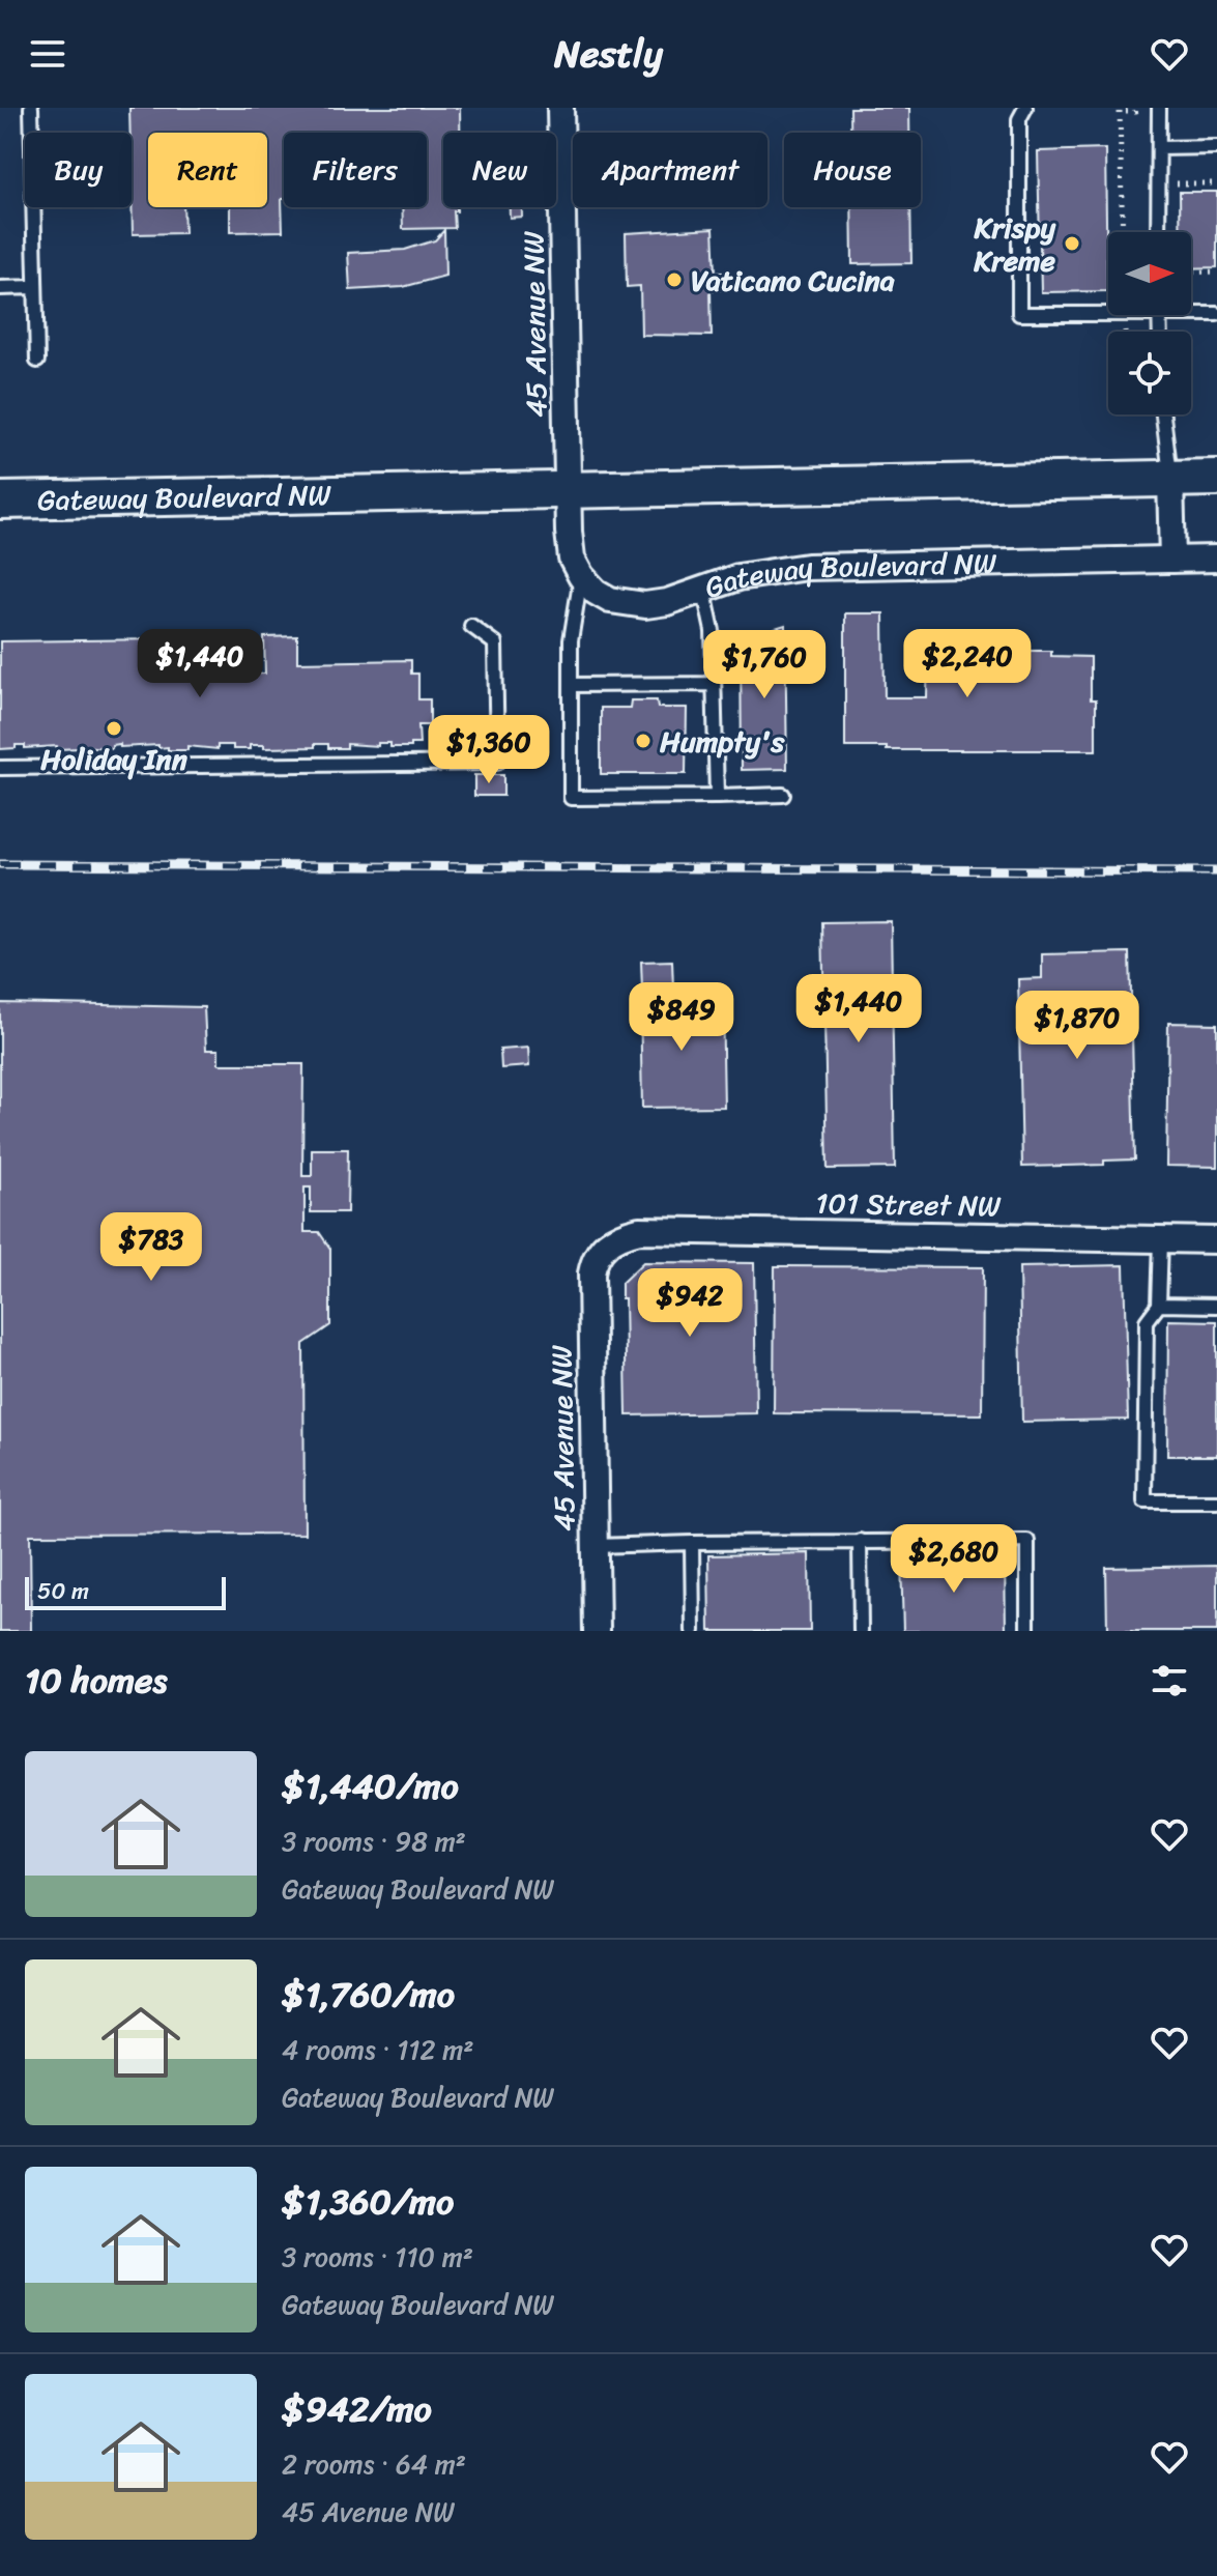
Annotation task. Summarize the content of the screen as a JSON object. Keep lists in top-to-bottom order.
{
  "streets": {
    "main road": ["Gateway Boulevard NW"],
    "street": ["45 Avenue NW", "101 Street NW"]
  },
  "crossings": [
    ["45 Avenue NW", "Gateway Boulevard NW"],
    ["45 Avenue NW", "101 Street NW"]
  ],
  "places": [
    "Krispy Kreme",
    "Vaticano Cucina",
    "Holiday Inn",
    "Humpty's"
  ],
  "scale_bar": "50 m",
  "north": "right",
  "page": {
    "header": "Nestly",
    "chip": [
      "Buy",
      "Rent",
      "Filters",
      "New",
      "Apartment",
      "House"
    ],
    "price": [
      "$1,440",
      "$2,240",
      "$1,760",
      "$1,360",
      "$1,440",
      "$849",
      "$1,870",
      "$783",
      "$942",
      "$2,680"
    ],
    "scale": "50 m",
    "heading": "10 homes",
    "list": [
      {
        "name": "$1,440/mo",
        "note": "3 rooms · 98 m² · Gateway Boulevard NW"
      },
      {
        "name": "$1,760/mo",
        "note": "4 rooms · 112 m² · Gateway Boulevard NW"
      },
      {
        "name": "$1,360/mo",
        "note": "3 rooms · 110 m² · Gateway Boulevard NW"
      },
      {
        "name": "$942/mo",
        "note": "2 rooms · 64 m² · 45 Avenue NW"
      }
    ]
  }
}
